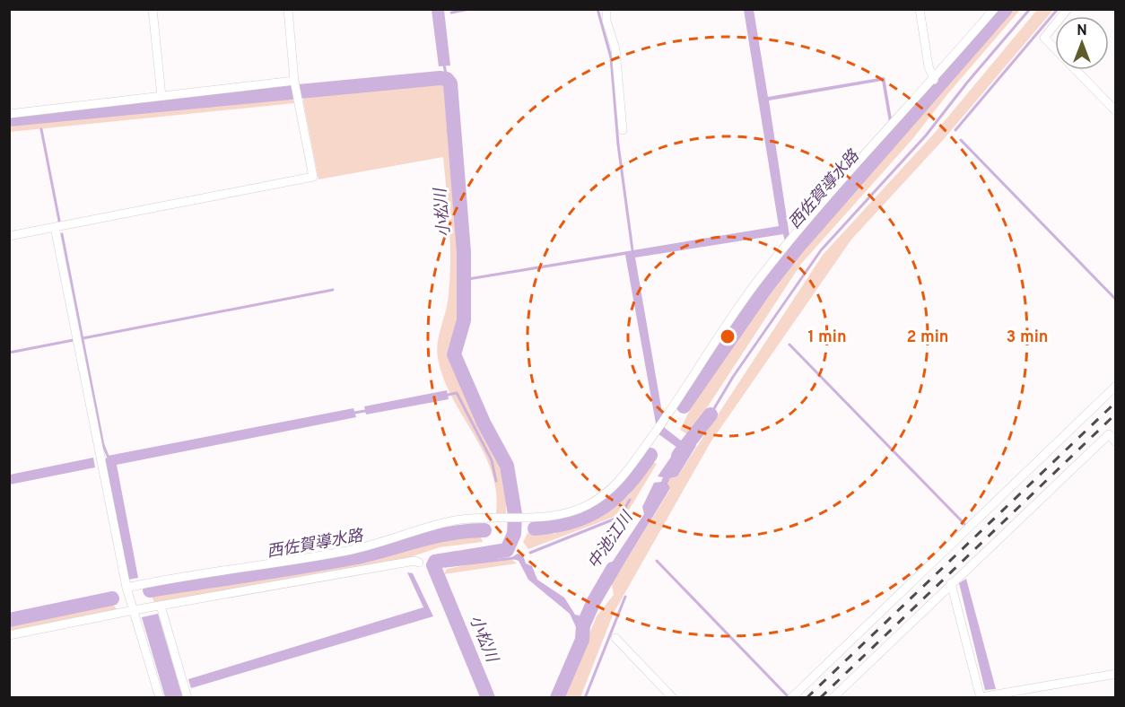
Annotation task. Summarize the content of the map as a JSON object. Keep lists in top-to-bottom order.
{
  "water": ["西佐賀導水路", "小松川", "中池江川"],
  "north": "top",
  "rings": ["1 min", "2 min", "3 min"]
}
